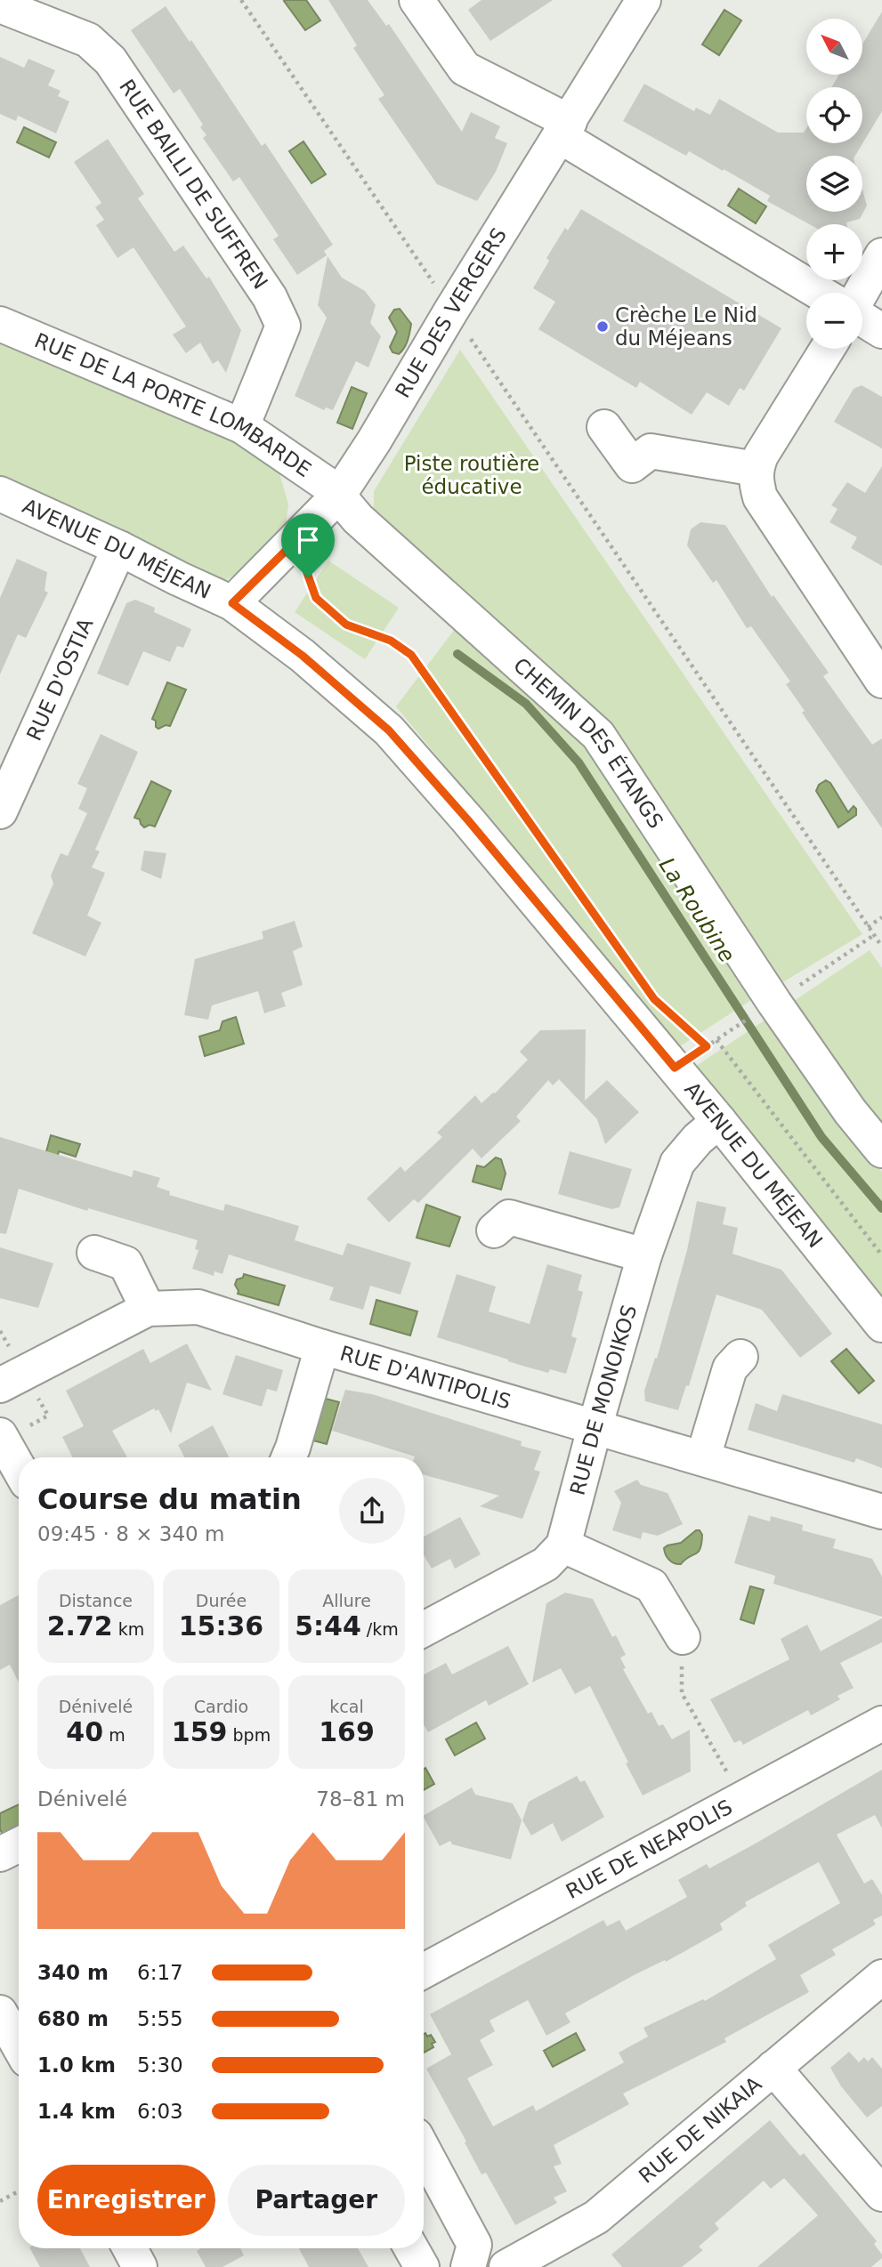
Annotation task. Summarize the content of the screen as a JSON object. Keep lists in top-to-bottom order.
{
  "streets": {
    "street": [
      "RUE BAILLI DE SUFFREN",
      "RUE DES VERGERS",
      "RUE DE LA PORTE LOMBARDE",
      "AVENUE DU MÉJEAN",
      "RUE D'OSTIA",
      "CHEMIN DES ÉTANGS",
      "RUE D'ANTIPOLIS",
      "RUE DE MONOIKOS",
      "RUE DE NEAPOLIS",
      "RUE DE NIKAIA"
    ]
  },
  "crossings": [
    ["RUE BAILLI DE SUFFREN", "RUE DE LA PORTE LOMBARDE"],
    ["RUE DES VERGERS", "RUE DE LA PORTE LOMBARDE"],
    ["RUE DES VERGERS", "AVENUE DU MÉJEAN"],
    ["RUE DES VERGERS", "CHEMIN DES ÉTANGS"],
    ["RUE DE LA PORTE LOMBARDE", "CHEMIN DES ÉTANGS"],
    ["AVENUE DU MÉJEAN", "RUE D'OSTIA"],
    ["AVENUE DU MÉJEAN", "RUE DE MONOIKOS"],
    ["RUE D'ANTIPOLIS", "RUE DE MONOIKOS"]
  ],
  "water": ["La Roubine"],
  "parks": ["Piste routière éducative"],
  "places": ["Crèche Le Nid du Méjeans"],
  "north": "top left",
  "page": {
    "map_buttons": ["+", "−"],
    "heading": ["Course du matin", "09:45 · 8 × 340 m"],
    "stats": [
      ["Distance", "2.72 km"],
      ["Durée", "15:36"],
      ["Allure", "5:44 /km"],
      ["Dénivelé", "40 m"],
      ["Cardio", "159 bpm"],
      ["kcal", "169"]
    ],
    "chart": ["Dénivelé", "78–81 m"],
    "list": [
      {
        "name": "340 m",
        "note": "6:17"
      },
      {
        "name": "680 m",
        "note": "5:55"
      },
      {
        "name": "1.0 km",
        "note": "5:30"
      },
      {
        "name": "1.4 km",
        "note": "6:03"
      }
    ],
    "buttons": ["Enregistrer", "Partager"]
  }
}
